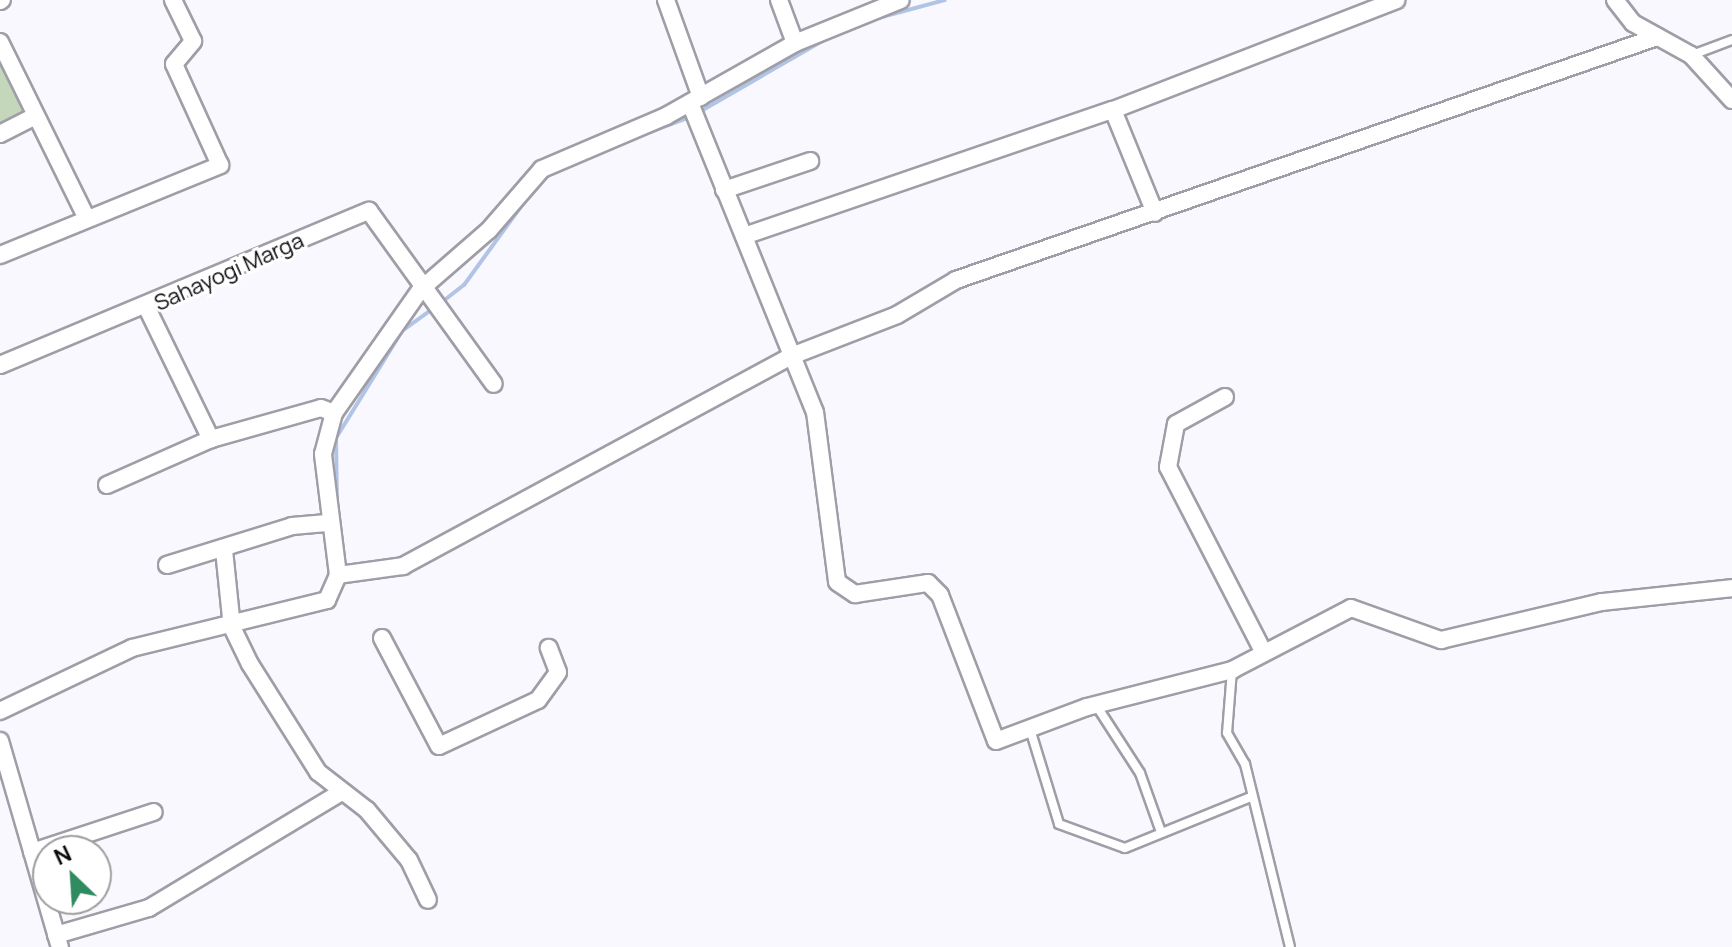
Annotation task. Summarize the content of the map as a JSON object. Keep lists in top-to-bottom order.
{
  "streets": {
    "street": ["Sahayogi Marga"]
  },
  "north": "top left"
}
